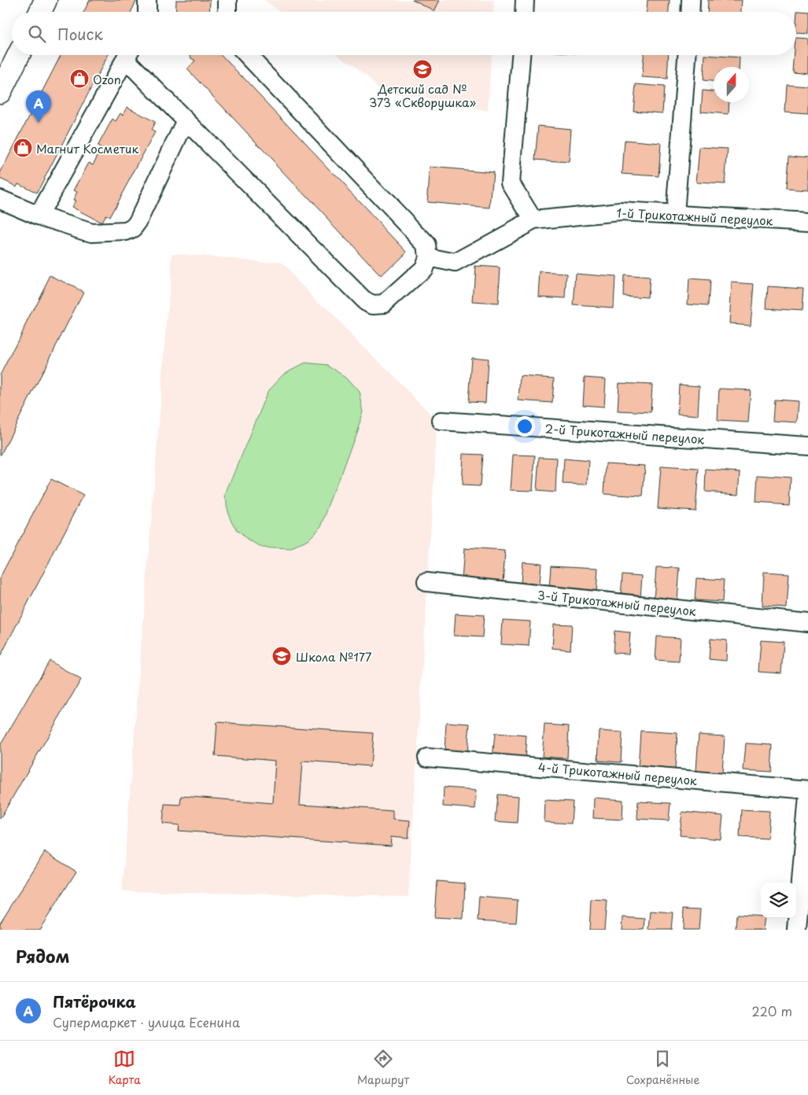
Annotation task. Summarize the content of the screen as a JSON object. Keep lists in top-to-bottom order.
{
  "streets": {
    "street": [
      "1-й Трикотажный переулок",
      "2-й Трикотажный переулок",
      "3-й Трикотажный переулок",
      "4-й Трикотажный переулок"
    ]
  },
  "places": {
    "school or university": ["Детский сад № 373 «Скворушка»", "Школа №177"],
    "shop": ["Ozon", "Магнит Косметик"]
  },
  "north": "top",
  "page": {
    "search": "Поиск",
    "pins": "A",
    "heading": "Рядом",
    "list": [
      {
        "mark": "A",
        "name": "Пятёрочка",
        "note": "Супермаркет · улица Есенина",
        "value": "220 m"
      }
    ],
    "nav": ["Карта", "Маршрут", "Сохранённые"]
  }
}
